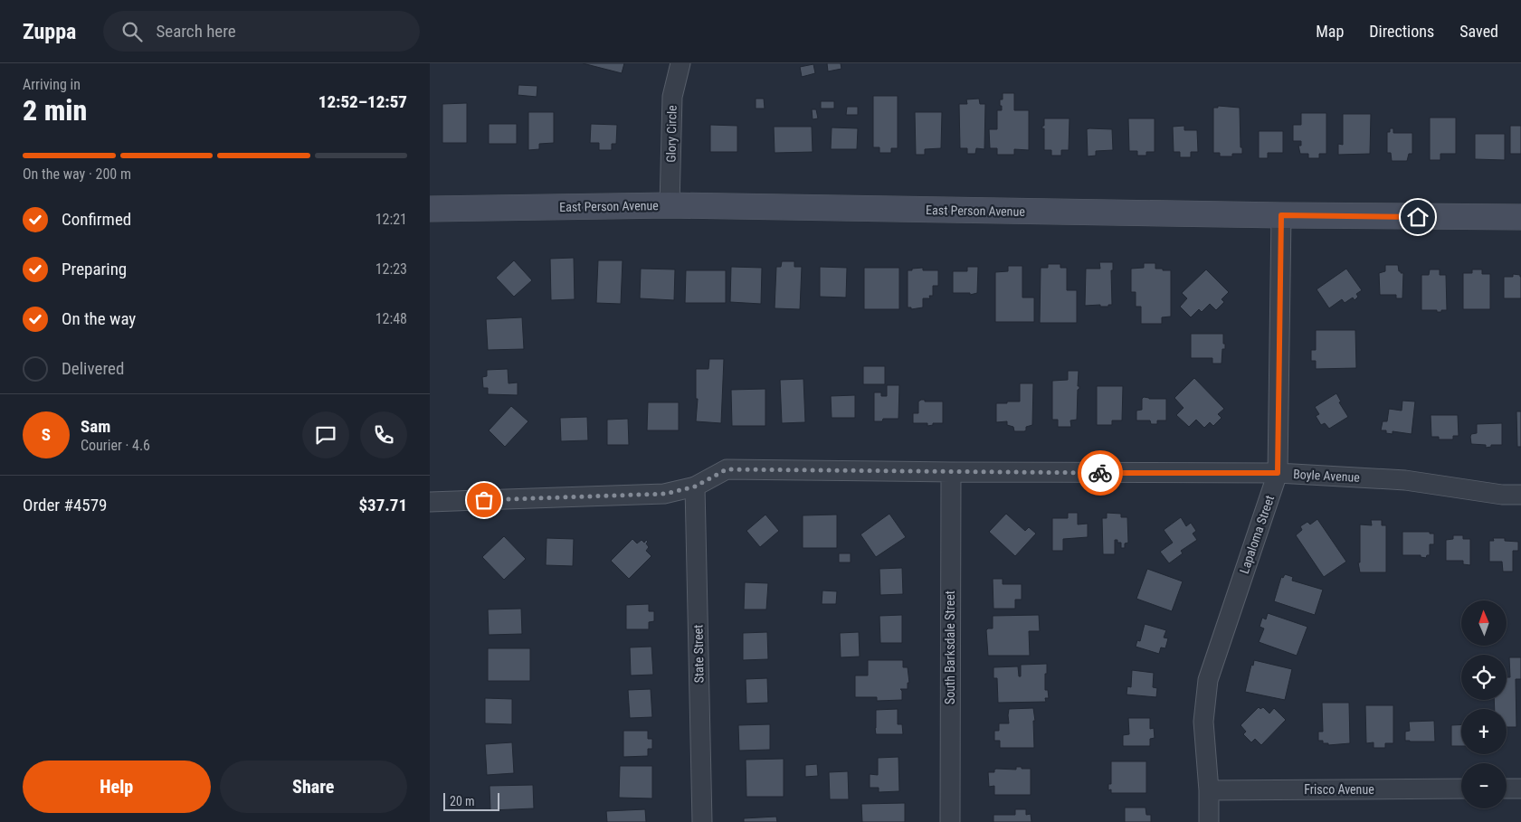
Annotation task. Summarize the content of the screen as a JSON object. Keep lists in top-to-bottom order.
{
  "streets": {
    "main road": ["East Person Avenue"],
    "street": [
      "Glory Circle",
      "Boyle Avenue",
      "Lapaloma Street",
      "South Barksdale Street",
      "State Street",
      "Frisco Avenue"
    ]
  },
  "crossings": [
    ["Glory Circle", "East Person Avenue"],
    ["East Person Avenue", "Lapaloma Street"],
    ["Boyle Avenue", "Lapaloma Street"],
    ["Boyle Avenue", "South Barksdale Street"],
    ["Boyle Avenue", "State Street"],
    ["Lapaloma Street", "Frisco Avenue"]
  ],
  "scale_bar": "20 m",
  "north": "top",
  "page": {
    "header": "Zuppa",
    "search": "Search here",
    "nav": ["Map", "Directions", "Saved"],
    "heading": ["2 min", "Arriving in", "12:52–12:57"],
    "panel": [
      "Sam",
      "Courier · 4.6",
      "Order #4579",
      "$37.71"
    ],
    "bar": "On the way · 200 m",
    "list": [
      ["Confirmed", "12:21"],
      ["Preparing", "12:23"],
      ["On the way", "12:48"],
      "Delivered"
    ],
    "round": "S",
    "map_buttons": ["+", "−"],
    "buttons": ["Help", "Share"],
    "scale": "20 m"
  }
}
